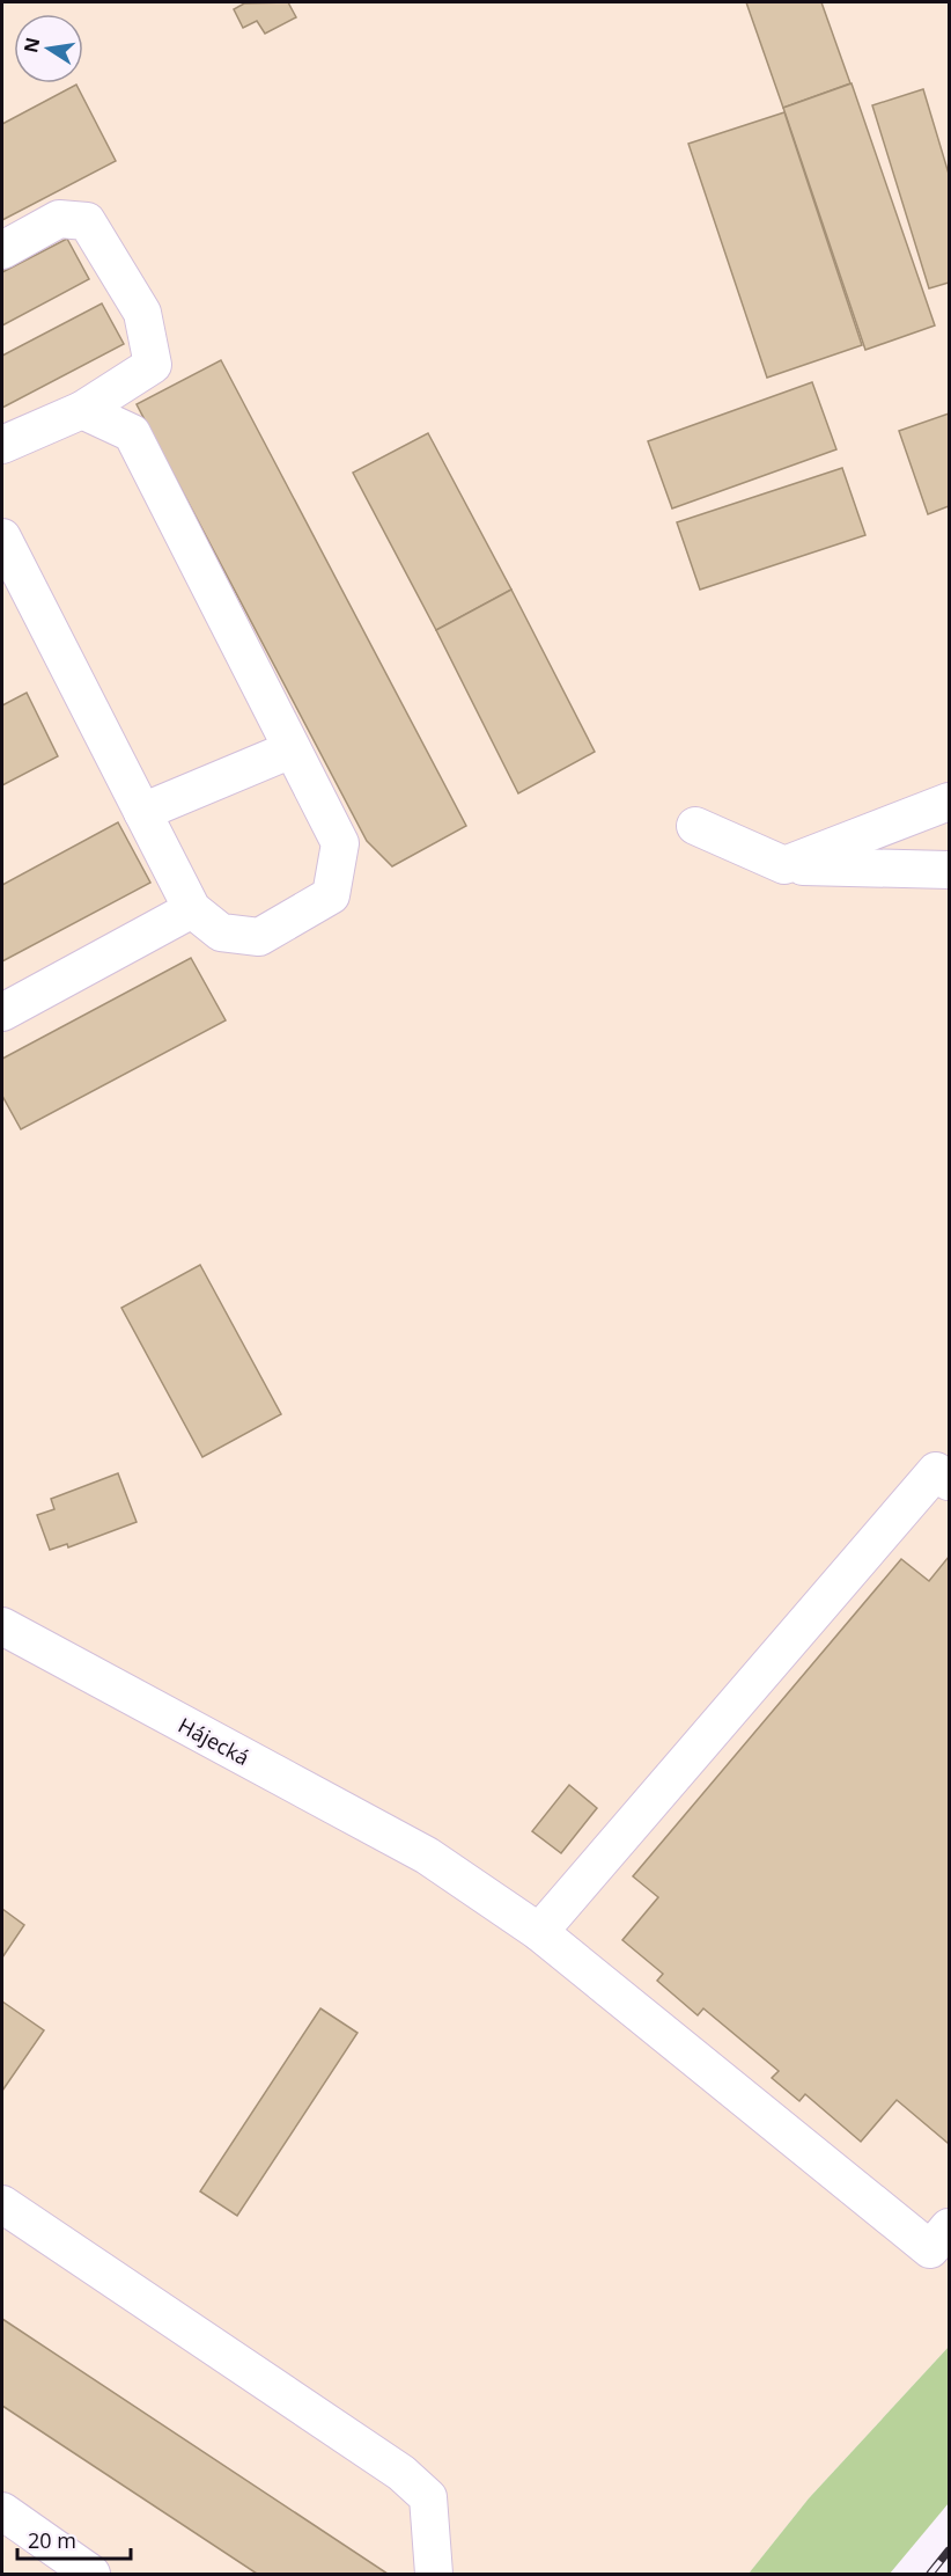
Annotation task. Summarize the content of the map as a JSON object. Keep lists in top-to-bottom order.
{
  "streets": {
    "street": ["Hájecká"]
  },
  "scale_bar": "20 m",
  "north": "left"
}
